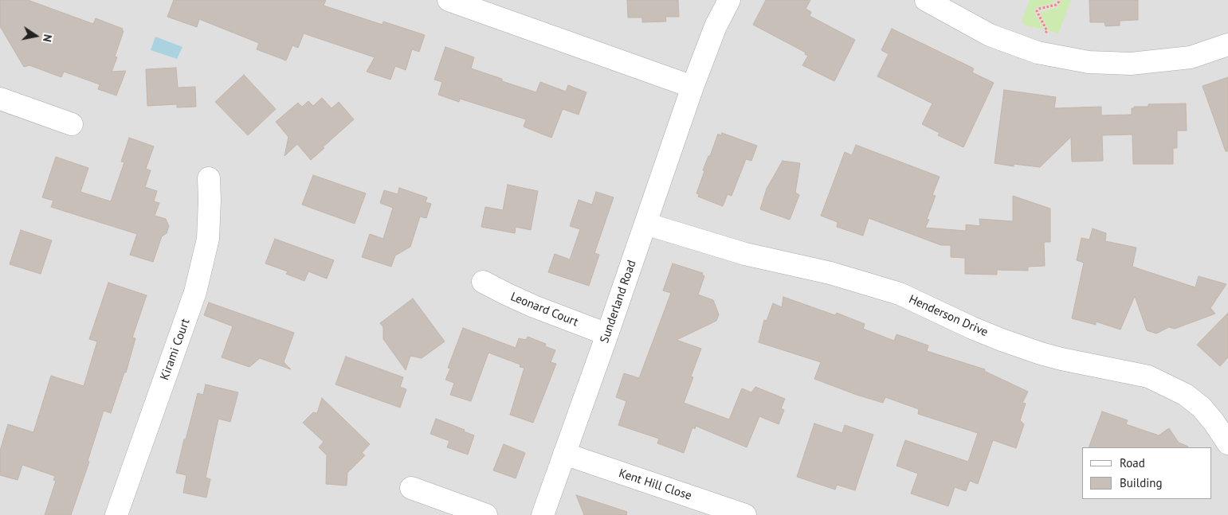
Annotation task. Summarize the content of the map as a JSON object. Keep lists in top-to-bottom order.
{
  "streets": {
    "street": [
      "Sunderland Road",
      "Leonard Court",
      "Henderson Drive",
      "Kirami Court",
      "Kent Hill Close"
    ]
  },
  "crossings": [
    ["Sunderland Road", "Leonard Court"],
    ["Sunderland Road", "Henderson Drive"],
    ["Sunderland Road", "Kent Hill Close"]
  ],
  "legend": ["Road", "Building"],
  "north": "right"
}
